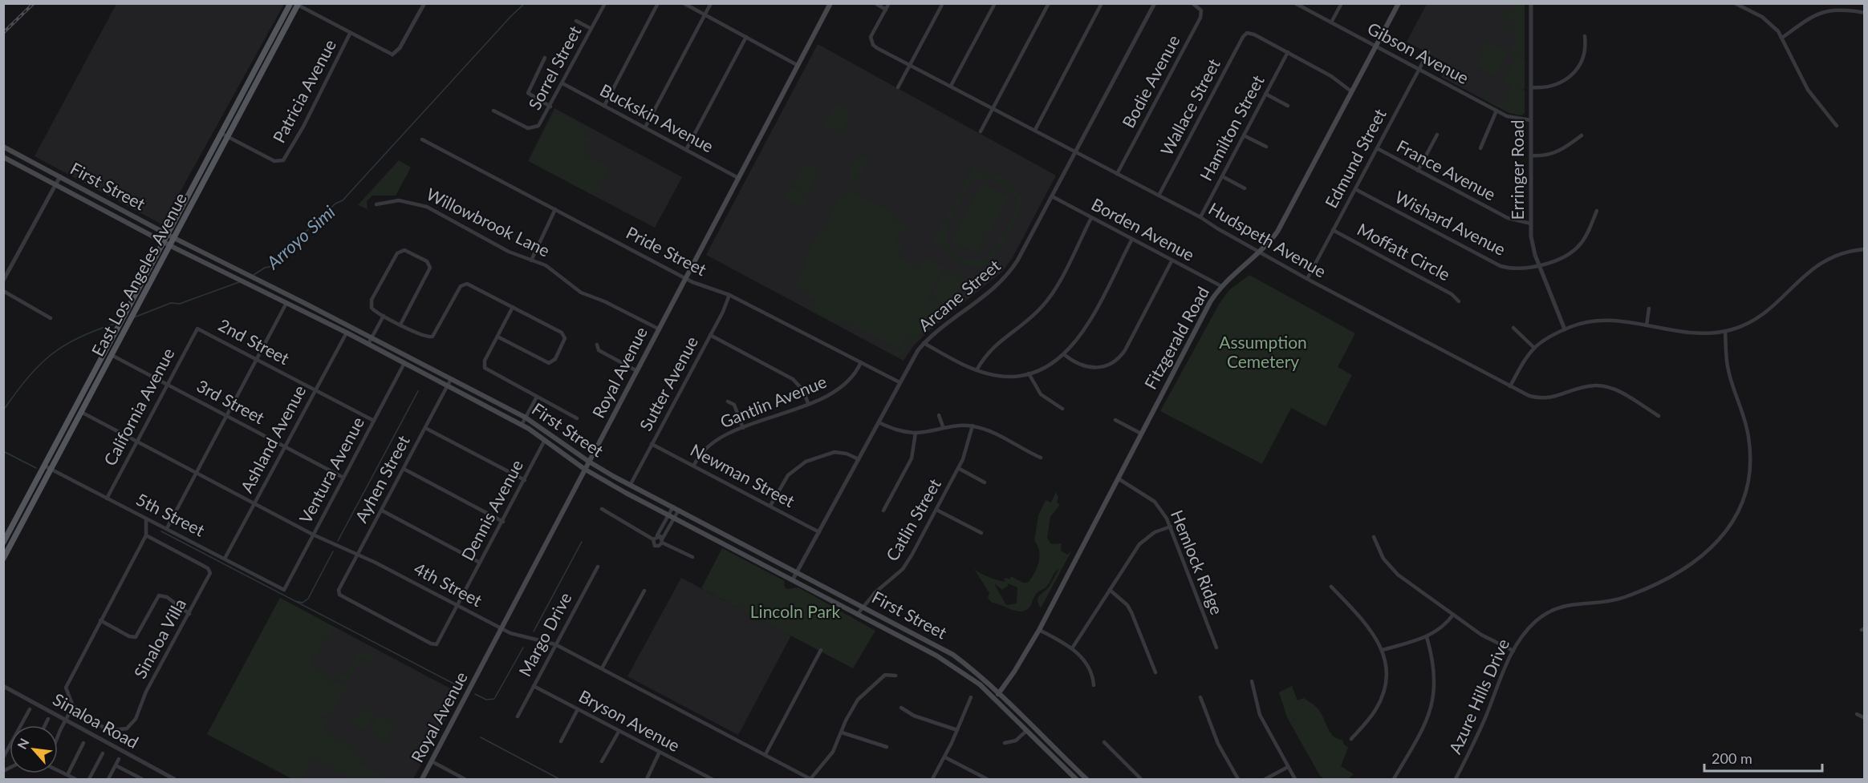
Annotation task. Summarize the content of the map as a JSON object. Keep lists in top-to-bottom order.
{
  "streets": {
    "main road": [
      "First Street",
      "East Los Angeles Avenue",
      "Fitzgerald Road",
      "Royal Avenue"
    ],
    "street": [
      "Gibson Avenue",
      "Sorrel Street",
      "Bodie Avenue",
      "Patricia Avenue",
      "Wallace Street",
      "Buckskin Avenue",
      "Hamilton Street",
      "Edmund Street",
      "Erringer Road",
      "France Avenue",
      "Willowbrook Lane",
      "Wishard Avenue",
      "Borden Avenue",
      "Hudspeth Avenue",
      "Pride Street",
      "Moffatt Circle",
      "Arcane Street",
      "2nd Street",
      "Sutter Avenue",
      "3rd Street",
      "Gantlin Avenue",
      "California Avenue",
      "Ashland Avenue",
      "Ventura Avenue",
      "Newman Street",
      "Ayhen Street",
      "Dennis Avenue",
      "5th Street",
      "Catlin Street",
      "Hemlock Ridge",
      "4th Street",
      "Margo Drive",
      "Sinaloa Villa",
      "Azure Hills Drive",
      "Sinaloa Road",
      "Bryson Avenue"
    ]
  },
  "crossings": [
    ["Gibson Avenue", "Edmund Street"],
    ["Gibson Avenue", "Erringer Road"],
    ["Gibson Avenue", "Fitzgerald Road"],
    ["Sorrel Street", "Buckskin Avenue"],
    ["Bodie Avenue", "Hudspeth Avenue"],
    ["Patricia Avenue", "East Los Angeles Avenue"],
    ["Wallace Street", "Hamilton Street"],
    ["Wallace Street", "Hudspeth Avenue"],
    ["Buckskin Avenue", "Royal Avenue"],
    ["Hamilton Street", "Hudspeth Avenue"],
    ["Edmund Street", "France Avenue"],
    ["Edmund Street", "Wishard Avenue"],
    ["Edmund Street", "Hudspeth Avenue"],
    ["Edmund Street", "Moffatt Circle"],
    ["Erringer Road", "France Avenue"],
    ["Erringer Road", "Wishard Avenue"],
    ["First Street", "East Los Angeles Avenue"],
    ["First Street", "Arcane Street"],
    ["First Street", "Fitzgerald Road"],
    ["First Street", "Royal Avenue"],
    ["First Street", "Sutter Avenue"],
    ["First Street", "Ashland Avenue"],
    ["First Street", "Ventura Avenue"],
    ["First Street", "Ayhen Street"],
    ["First Street", "Dennis Avenue"],
    ["First Street", "Catlin Street"],
    ["Willowbrook Lane", "Royal Avenue"],
    ["Borden Avenue", "Arcane Street"],
    ["Borden Avenue", "Fitzgerald Road"],
    ["Hudspeth Avenue", "Arcane Street"],
    ["Hudspeth Avenue", "Fitzgerald Road"],
    ["Pride Street", "Arcane Street"],
    ["Pride Street", "Royal Avenue"],
    ["Pride Street", "Sutter Avenue"],
    ["Pride Street", "Gantlin Avenue"],
    ["East Los Angeles Avenue", "3rd Street"],
    ["East Los Angeles Avenue", "5th Street"],
    ["East Los Angeles Avenue", "4th Street"],
    ["Arcane Street", "Newman Street"],
    ["Fitzgerald Road", "Hemlock Ridge"],
    ["2nd Street", "California Avenue"],
    ["2nd Street", "Ashland Avenue"],
    ["2nd Street", "Ventura Avenue"],
    ["Royal Avenue", "4th Street"],
    ["Sutter Avenue", "Newman Street"],
    ["3rd Street", "California Avenue"],
    ["3rd Street", "Ashland Avenue"],
    ["3rd Street", "Ventura Avenue"],
    ["Gantlin Avenue", "Newman Street"],
    ["California Avenue", "5th Street"],
    ["California Avenue", "4th Street"],
    ["Ashland Avenue", "5th Street"],
    ["Ashland Avenue", "4th Street"],
    ["Ventura Avenue", "5th Street"],
    ["Ventura Avenue", "4th Street"],
    ["Ayhen Street", "Dennis Avenue"],
    ["Ayhen Street", "4th Street"],
    ["Dennis Avenue", "4th Street"],
    ["4th Street", "Margo Drive"],
    ["Margo Drive", "Bryson Avenue"]
  ],
  "water": ["Arroyo Simi"],
  "parks": ["Assumption Cemetery", "Lincoln Park"],
  "scale_bar": "200 m",
  "north": "top left"
}
